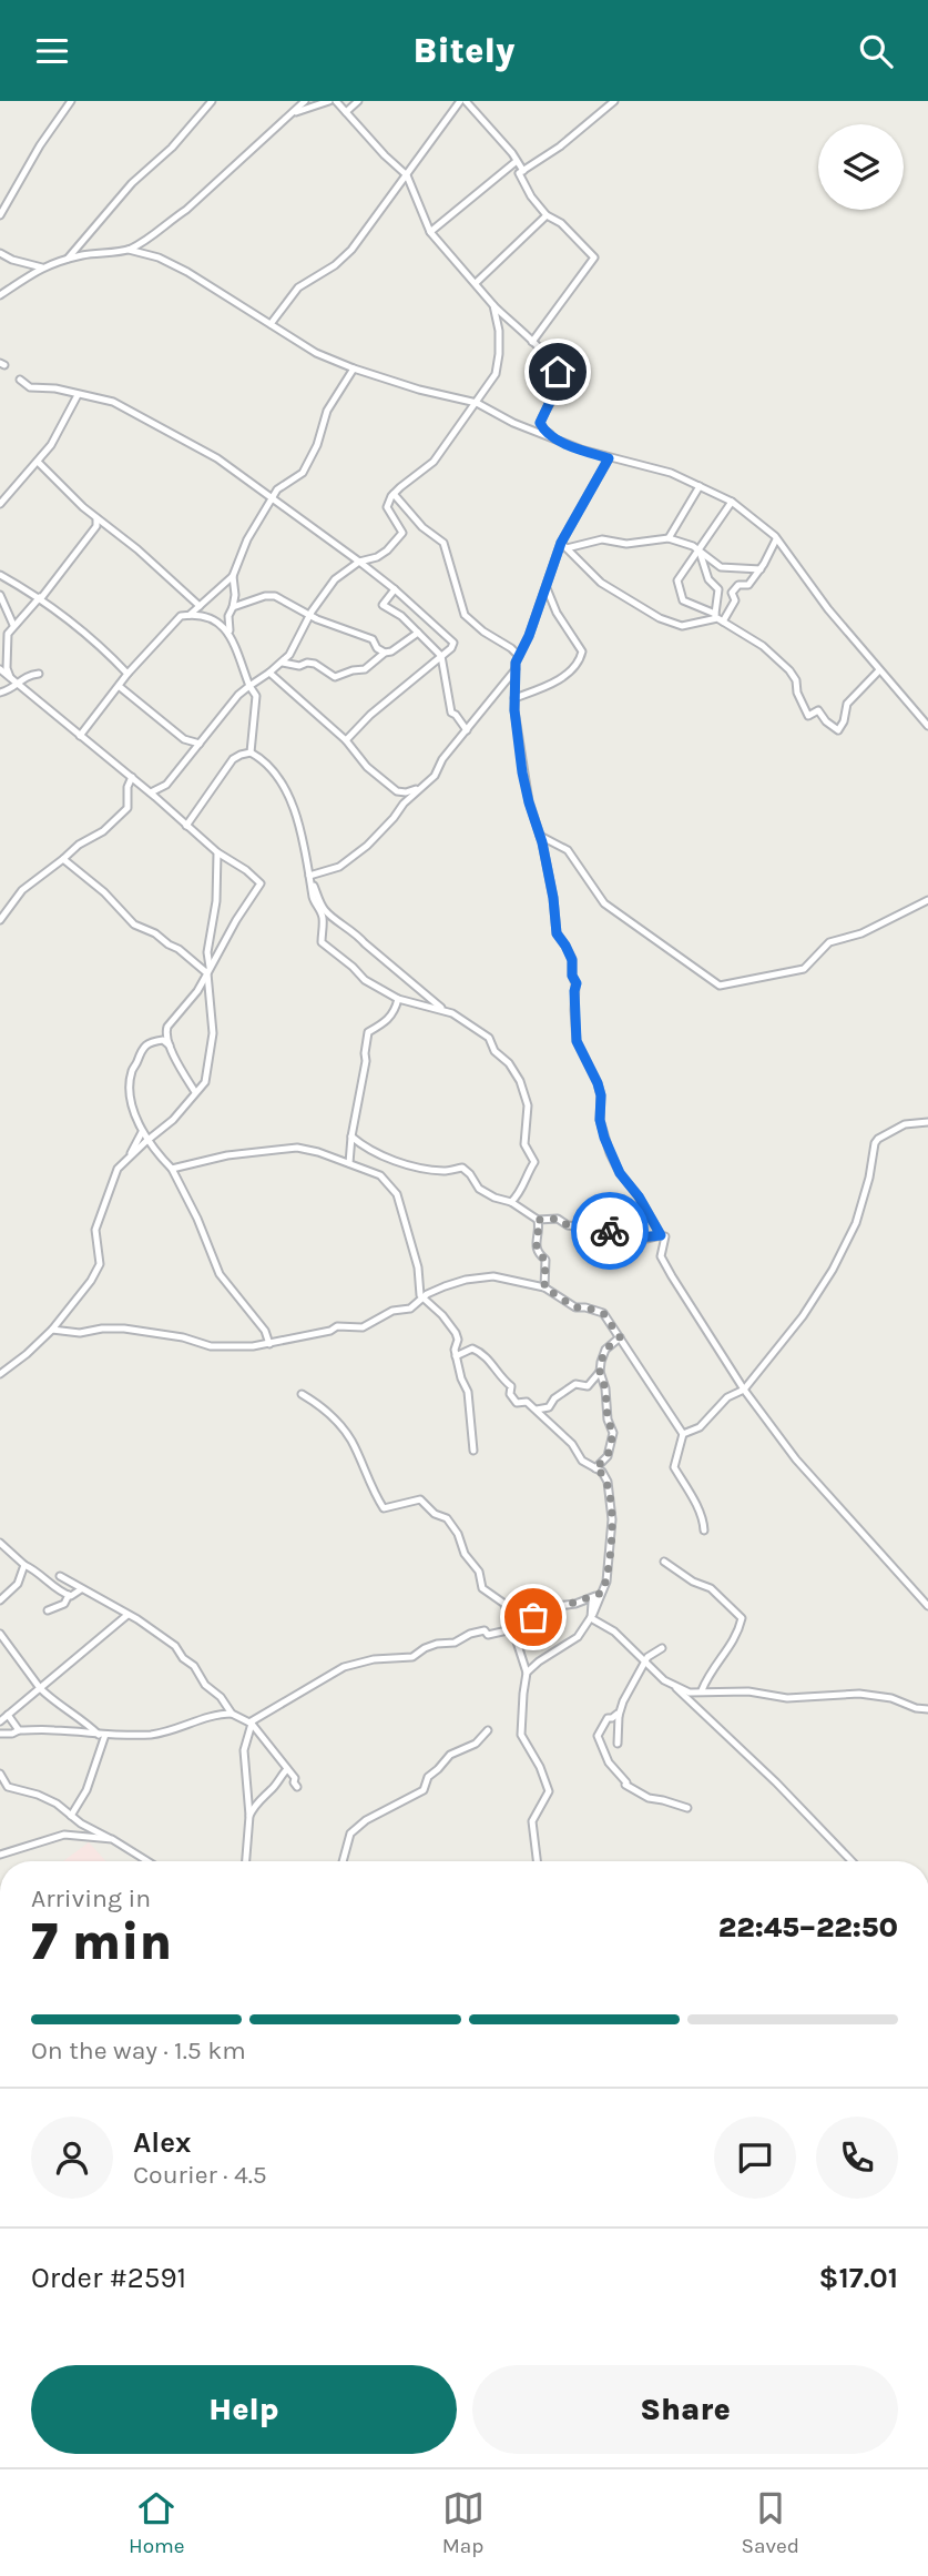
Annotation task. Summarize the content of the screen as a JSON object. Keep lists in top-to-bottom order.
{
  "page": {
    "header": "Bitely",
    "heading": ["7 min", "Arriving in", "22:45–22:50"],
    "panel": [
      "Alex",
      "Courier · 4.5",
      "Order #2591",
      "$17.01"
    ],
    "bar": "On the way · 1.5 km",
    "buttons": ["Help", "Share"],
    "tabs": ["Home", "Map", "Saved"]
  }
}
